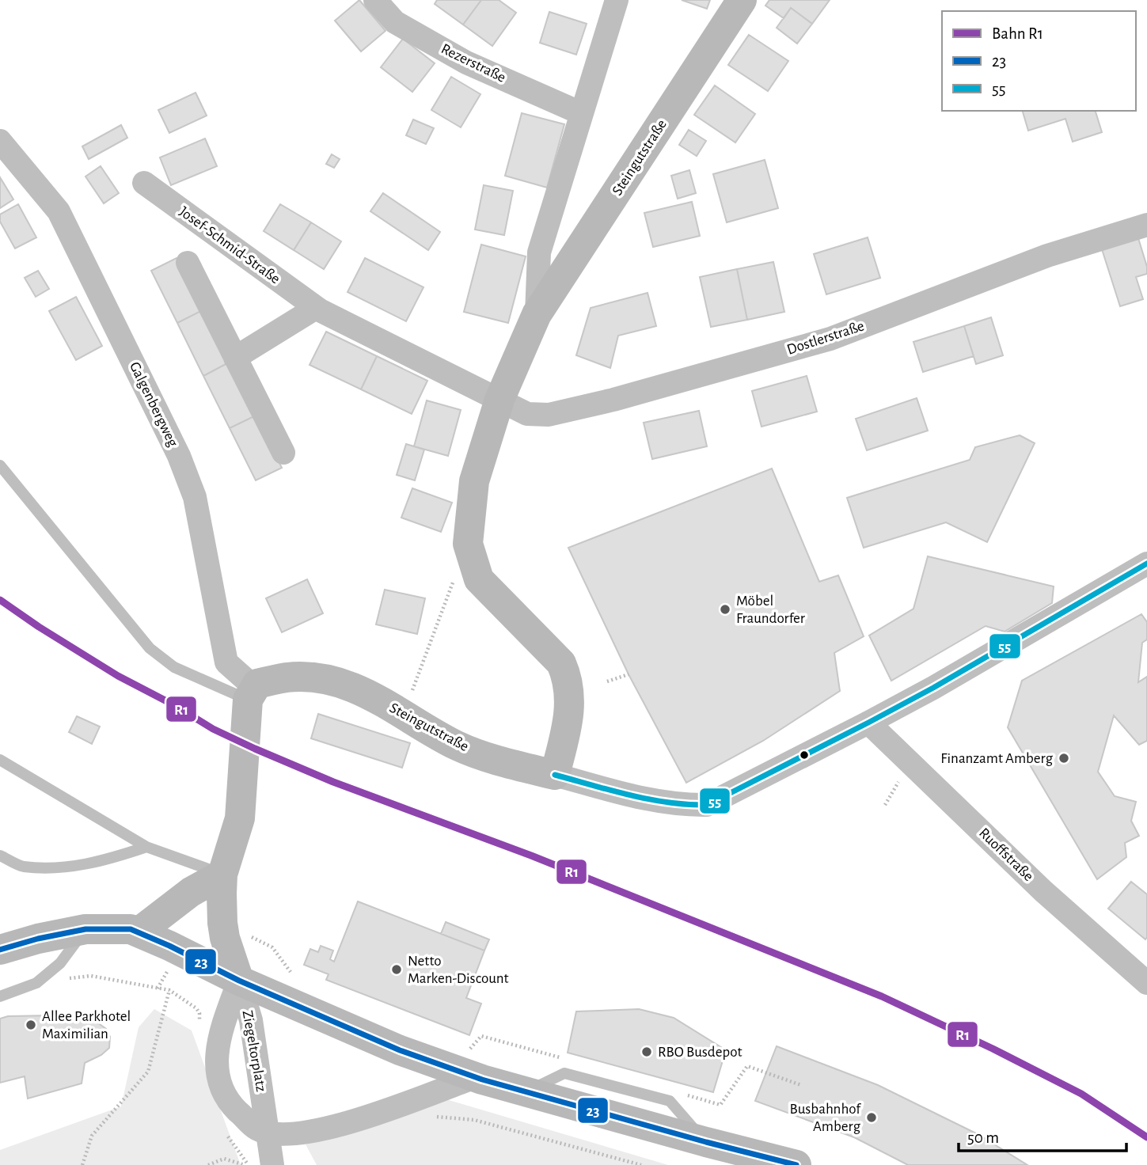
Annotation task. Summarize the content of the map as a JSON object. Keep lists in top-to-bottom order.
{
  "streets": {
    "street": [
      "Rezerstraße",
      "Steingutstraße",
      "Josef-Schmid-Straße",
      "Dostlerstraße",
      "Galgenbergweg",
      "Ruoffstraße",
      "Ziegeltorplatz"
    ]
  },
  "crossings": [
    ["Rezerstraße", "Steingutstraße"],
    ["Steingutstraße", "Josef-Schmid-Straße"],
    ["Steingutstraße", "Dostlerstraße"],
    ["Steingutstraße", "Galgenbergweg"],
    ["Josef-Schmid-Straße", "Dostlerstraße"]
  ],
  "places": [
    "Möbel Fraundorfer",
    "Finanzamt Amberg",
    "Netto Marken-Discount",
    "Allee Parkhotel Maximilian",
    "RBO Busdepot",
    "Busbahnhof Amberg"
  ],
  "lines": ["transit line 55", "rail line R1", "transit line 23"],
  "legend": ["Bahn R1", "23", "55"],
  "scale_bar": "50 m"
}
